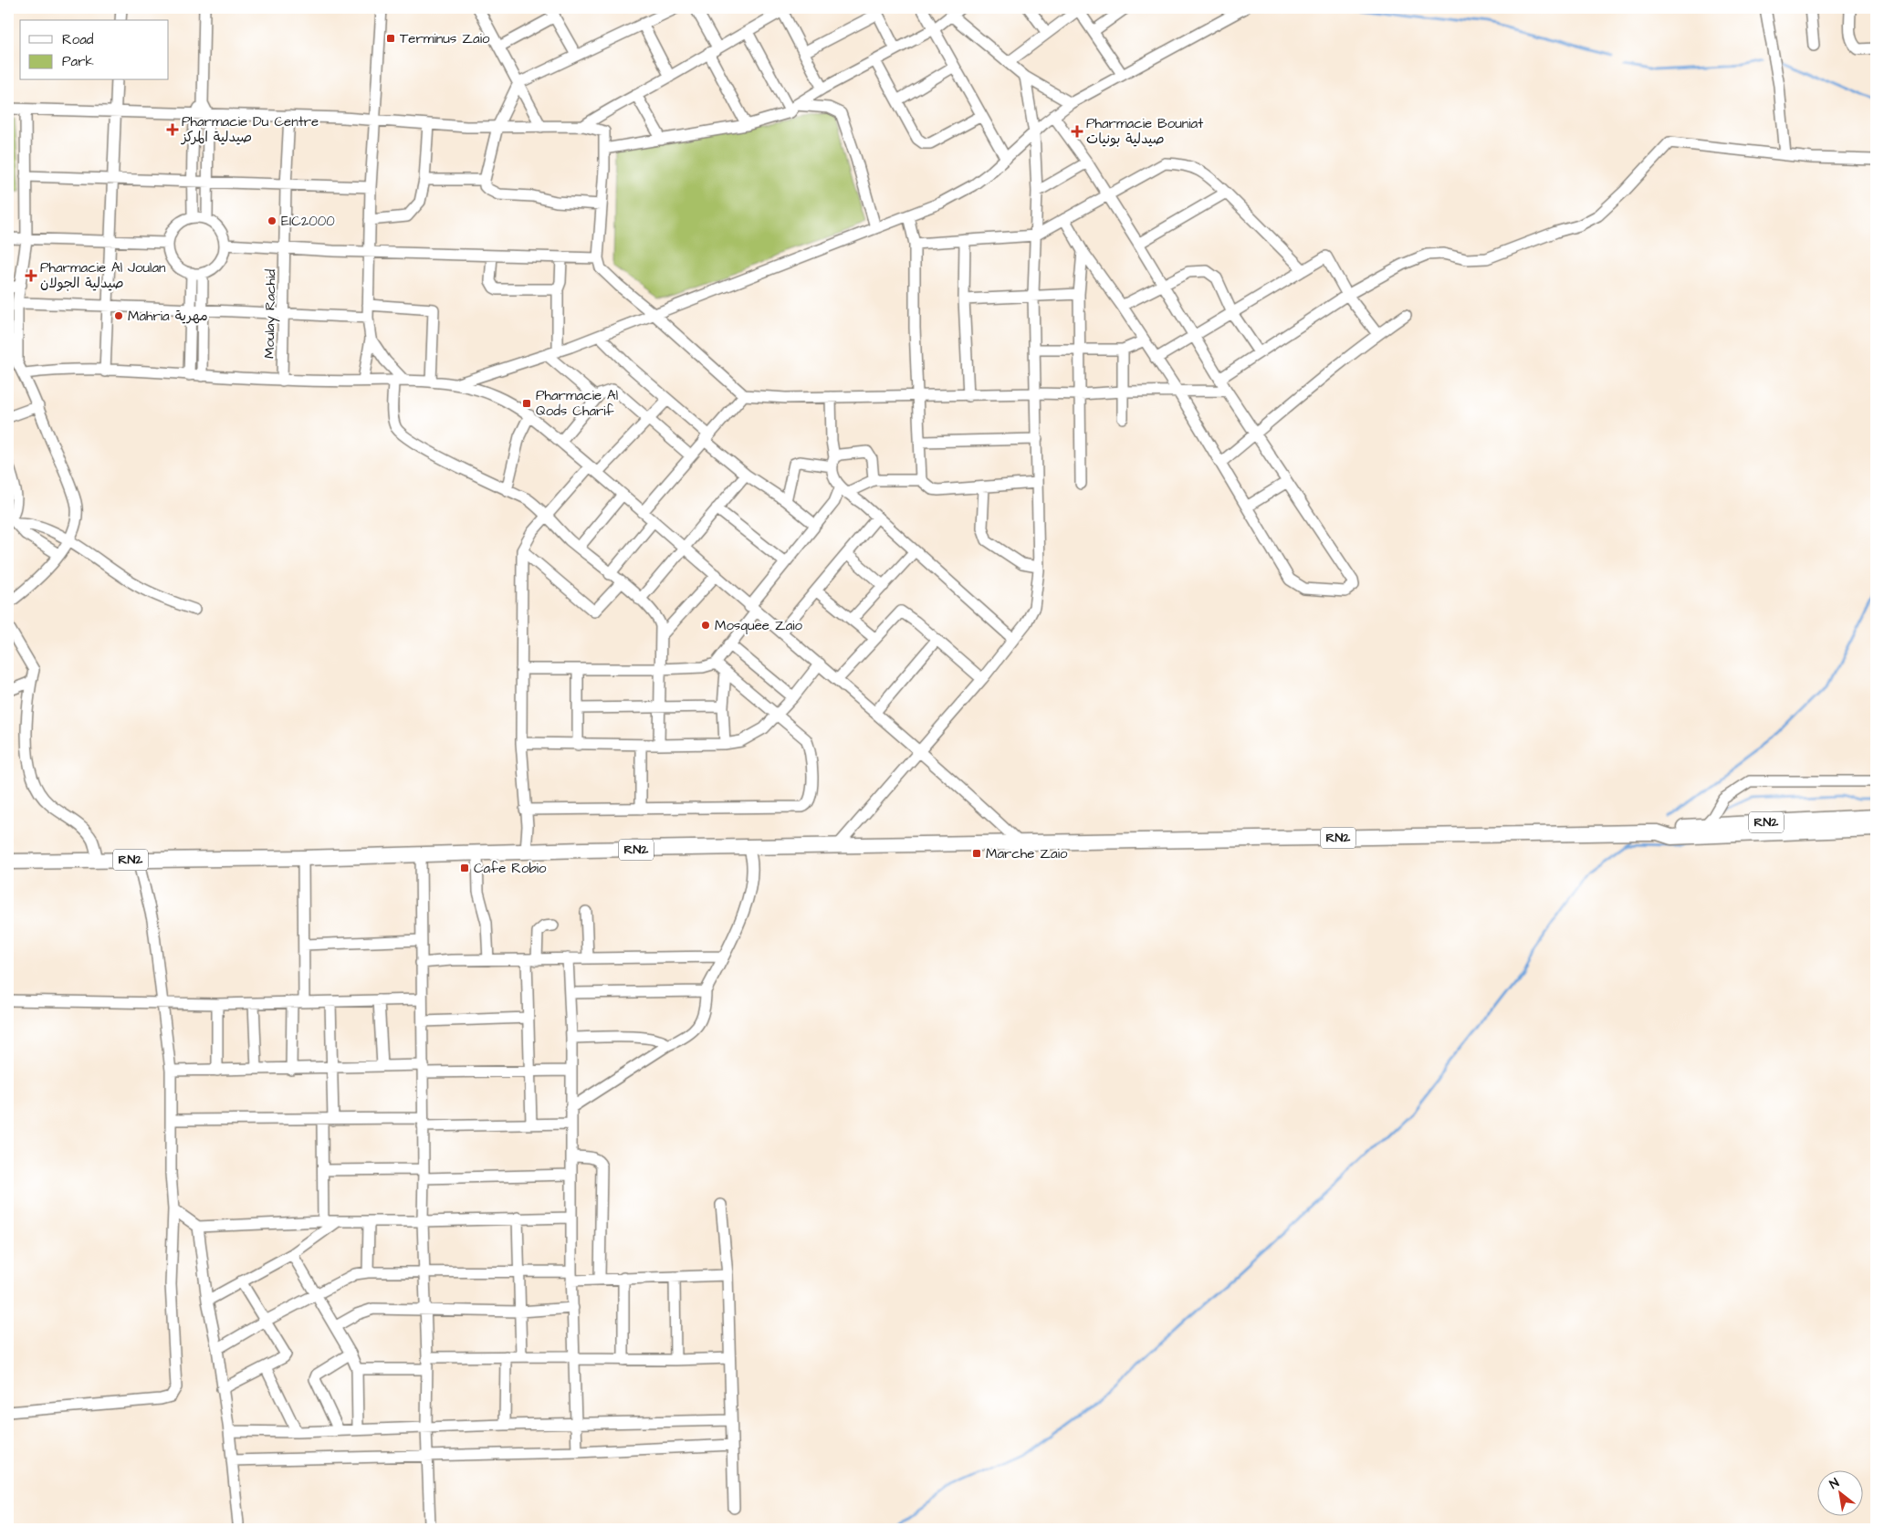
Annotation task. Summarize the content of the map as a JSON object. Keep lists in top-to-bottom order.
{
  "streets": {
    "highway": ["RN2"],
    "street": ["Moulay Rachid"]
  },
  "places": {
    "transit": [
      "Terminus Zaio",
      "Pharmacie Al Qods Charif",
      "Marche Zaio",
      "Cafe Robio"
    ],
    "health": ["Pharmacie Du Centre صيدلية المركز", "Pharmacie Bouniat صيدلية بونيات", "Pharmacie Al Joulan صيدلية الجولان"],
    "other": ["EIC2000", "Mahria مهرية", "Mosquee Zaio"]
  },
  "legend": ["Road", "Park"],
  "north": "top left"
}
